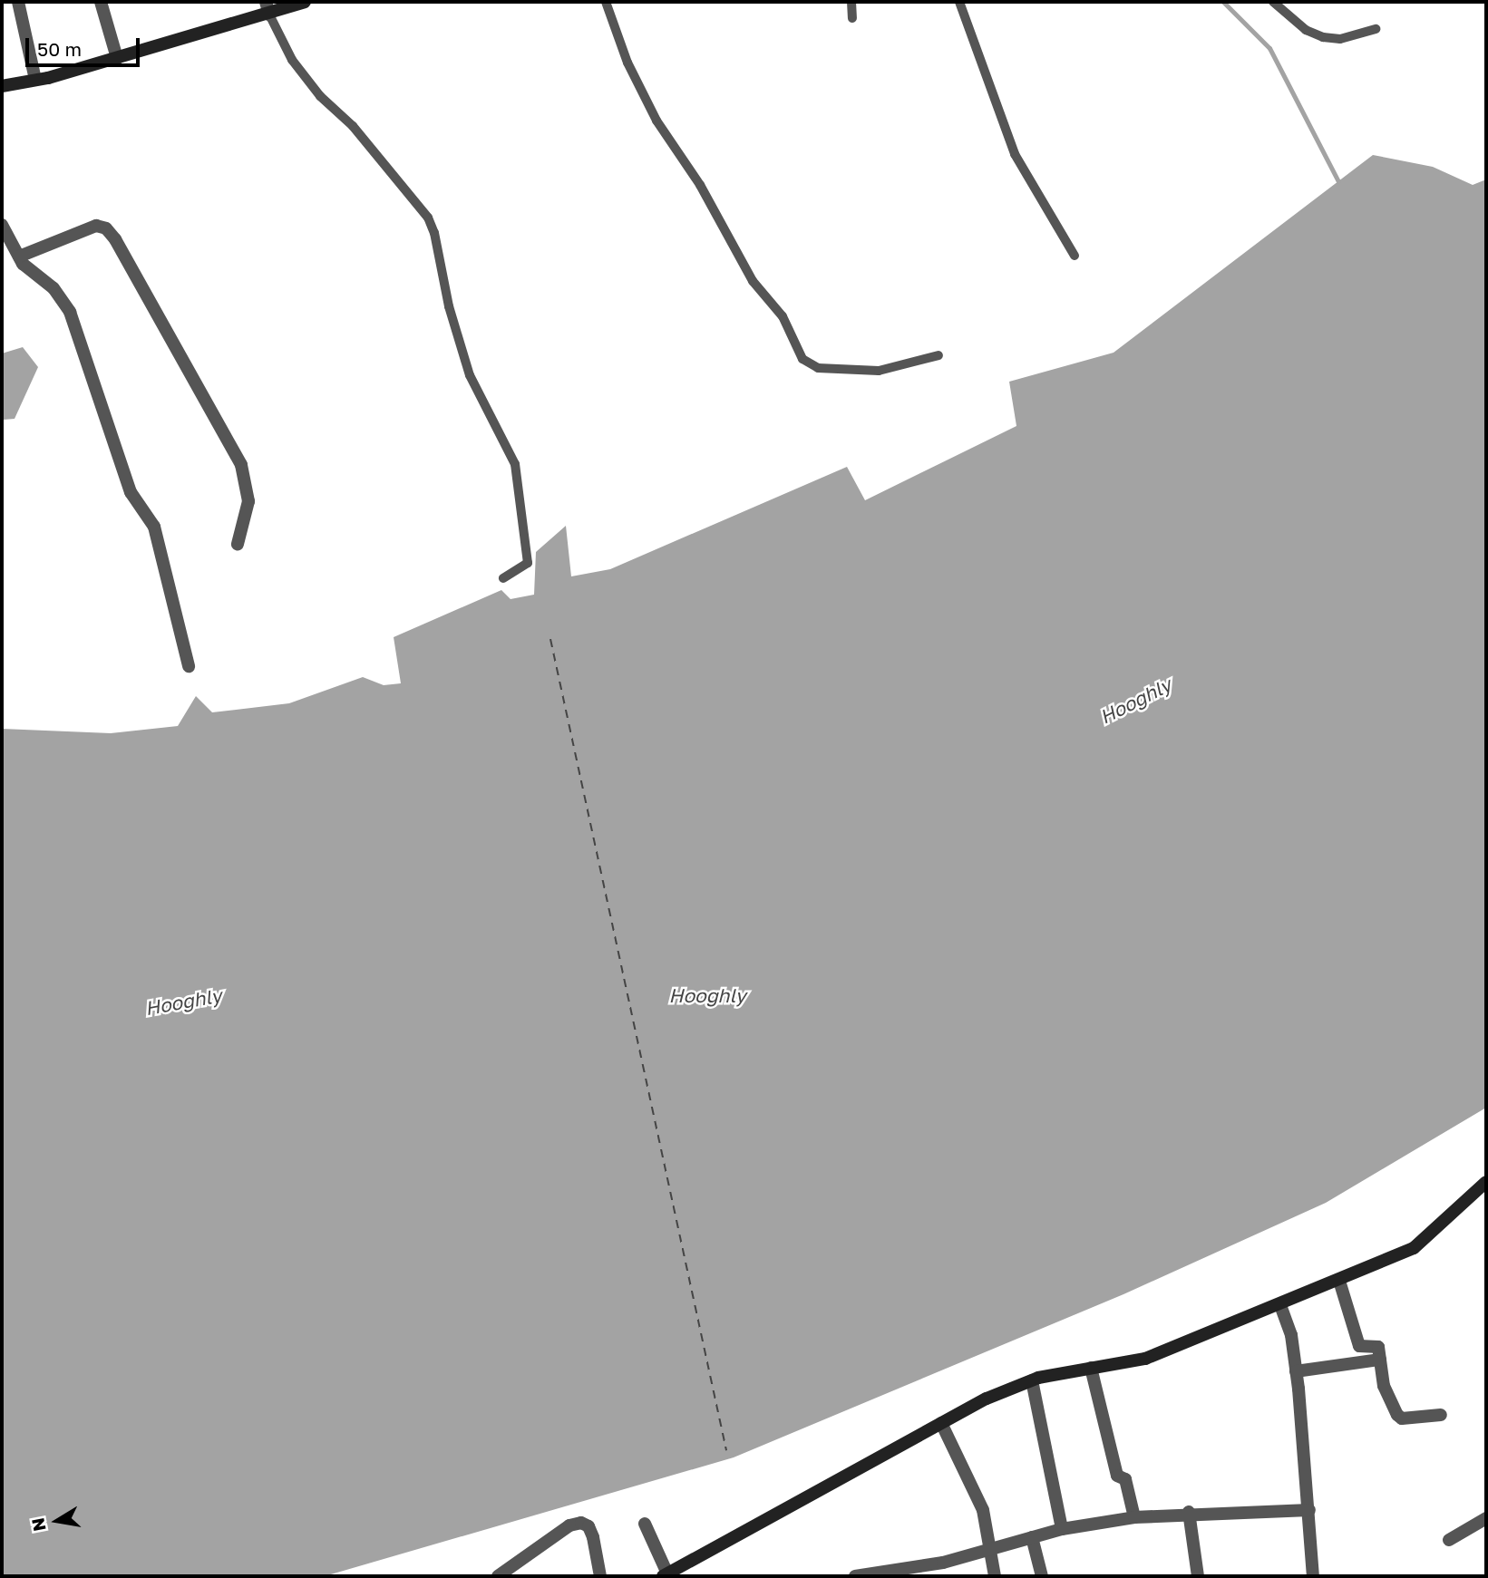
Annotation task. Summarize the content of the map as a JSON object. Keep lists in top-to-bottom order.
{
  "water": ["Hooghly"],
  "scale_bar": "50 m",
  "north": "left"
}
